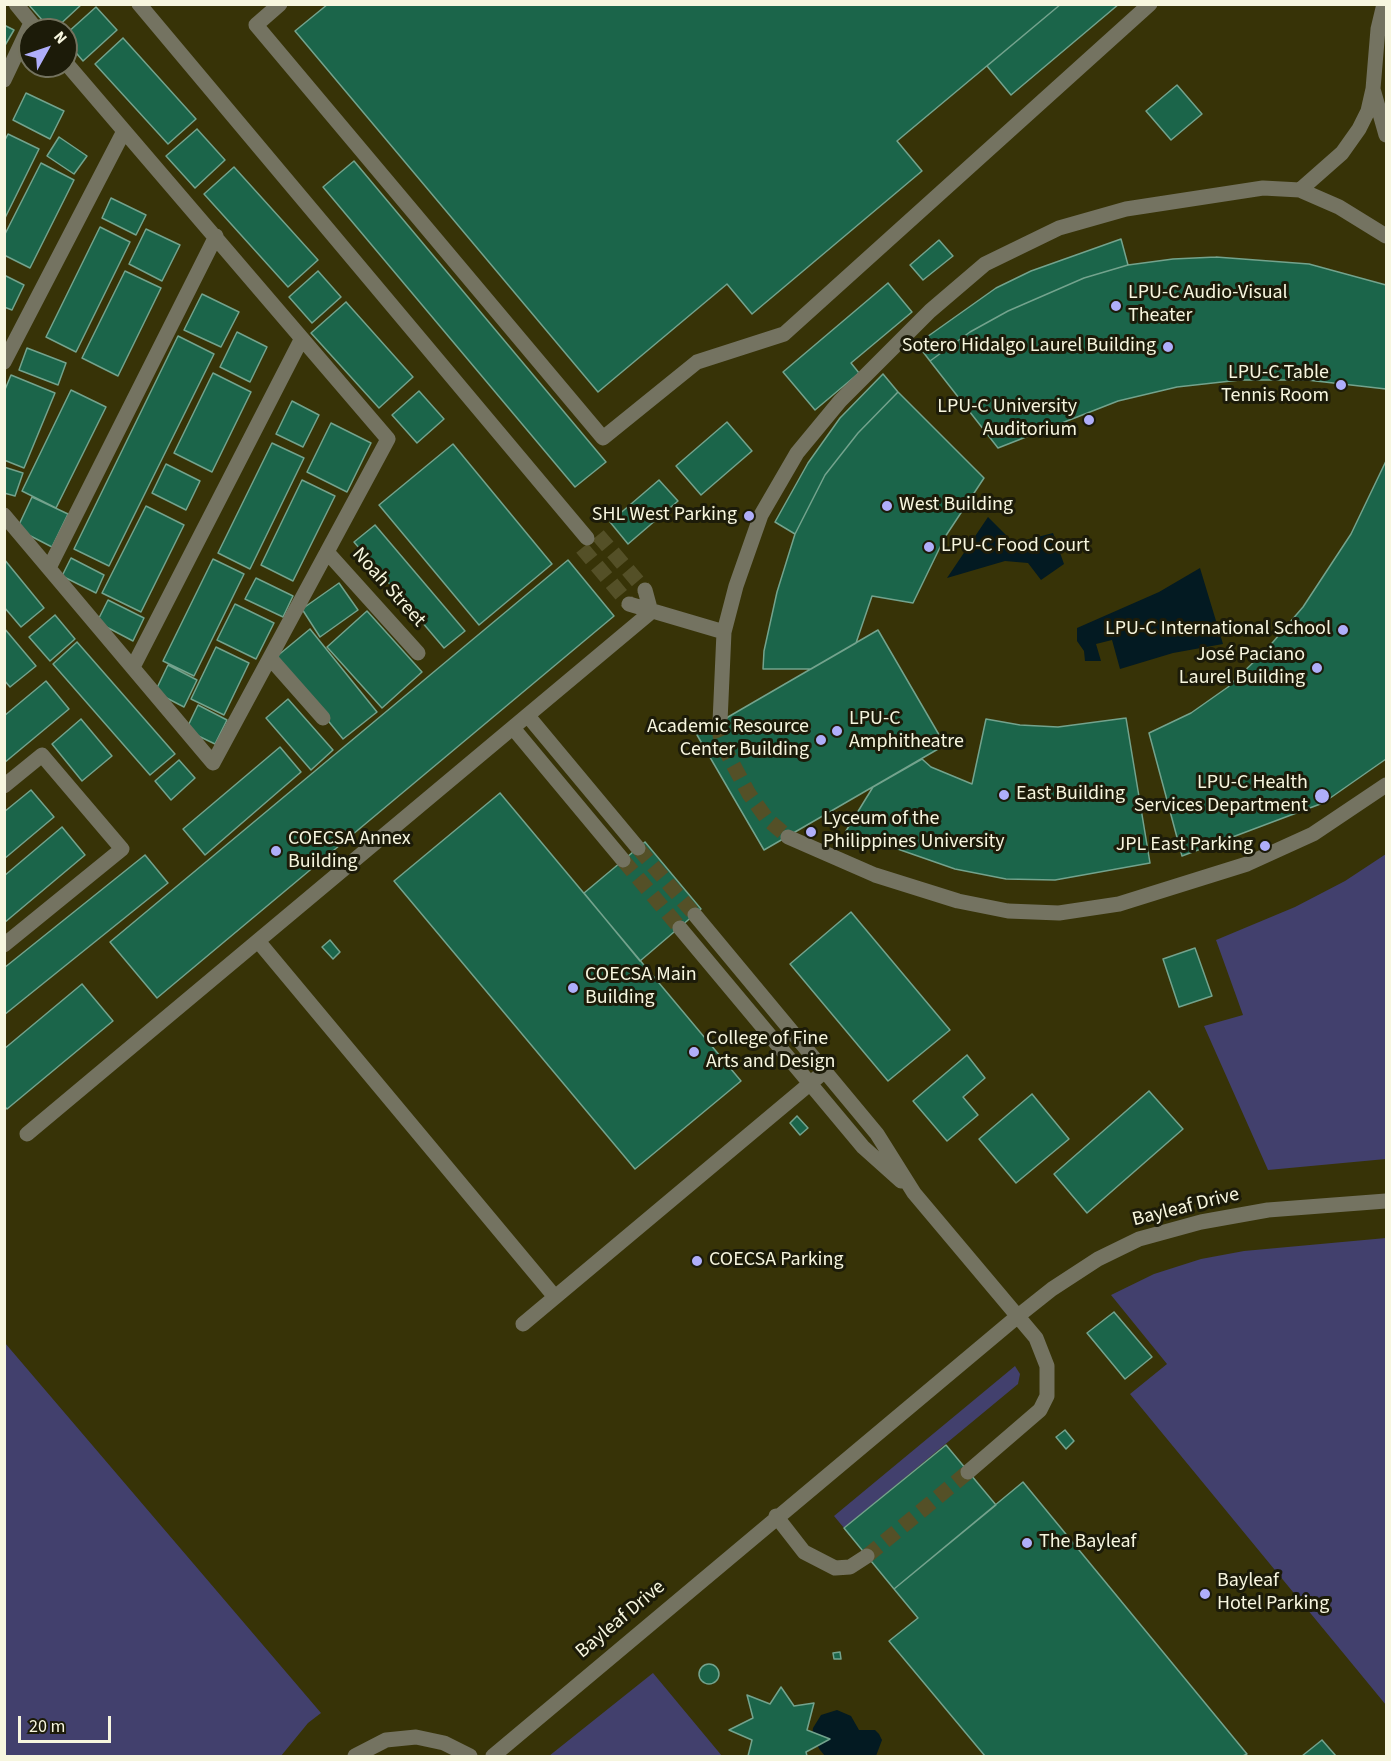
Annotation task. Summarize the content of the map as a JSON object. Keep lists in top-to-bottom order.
{
  "streets": {
    "street": ["Noah Street", "Bayleaf Drive"]
  },
  "places": [
    "LPU-C Audio-Visual Theater",
    "Sotero Hidalgo Laurel Building",
    "LPU-C Table Tennis Room",
    "LPU-C University Auditorium",
    "West Building",
    "SHL West Parking",
    "LPU-C Food Court",
    "LPU-C International School",
    "José Paciano Laurel Building",
    "LPU-C Amphitheatre",
    "Academic Resource Center Building",
    "East Building",
    "LPU-C Health Services Department",
    "Lyceum of the Philippines University",
    "JPL East Parking",
    "COECSA Annex Building",
    "COECSA Main Building",
    "College of Fine Arts and Design",
    "COECSA Parking",
    "The Bayleaf",
    "Bayleaf Hotel Parking"
  ],
  "scale_bar": "20 m",
  "north": "top right"
}
